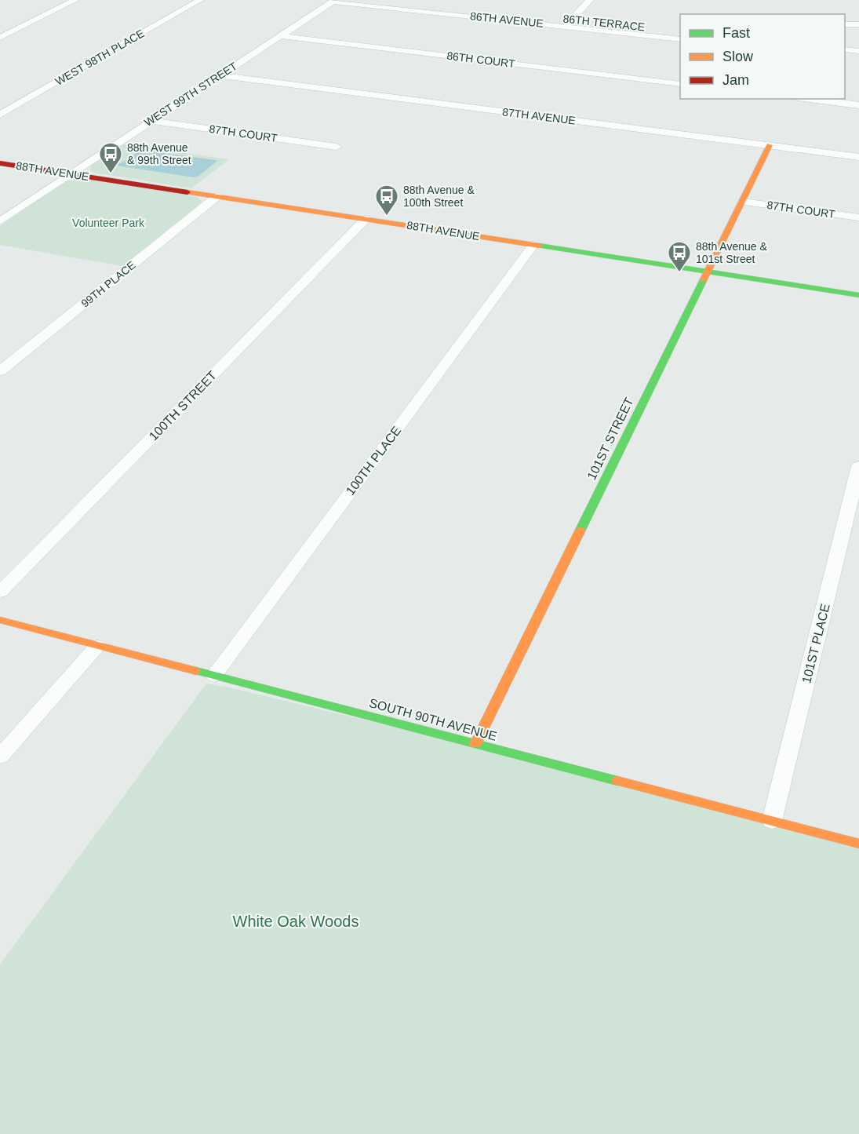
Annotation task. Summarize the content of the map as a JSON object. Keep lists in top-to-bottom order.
{
  "streets": {
    "street": [
      "86TH AVENUE",
      "86TH TERRACE",
      "WEST 98TH PLACE",
      "86TH COURT",
      "WEST 99TH STREET",
      "87TH AVENUE",
      "87TH COURT",
      "88TH AVENUE",
      "99TH PLACE",
      "100TH STREET",
      "101ST STREET",
      "100TH PLACE",
      "101ST PLACE",
      "SOUTH 90TH AVENUE"
    ]
  },
  "crossings": [
    ["86TH AVENUE", "86TH TERRACE"],
    ["86TH AVENUE", "WEST 99TH STREET"],
    ["86TH COURT", "WEST 99TH STREET"],
    ["WEST 99TH STREET", "87TH AVENUE"],
    ["WEST 99TH STREET", "87TH COURT"],
    ["WEST 99TH STREET", "88TH AVENUE"],
    ["87TH AVENUE", "101ST STREET"],
    ["87TH COURT", "101ST STREET"],
    ["88TH AVENUE", "99TH PLACE"],
    ["88TH AVENUE", "100TH STREET"],
    ["88TH AVENUE", "101ST STREET"],
    ["88TH AVENUE", "100TH PLACE"],
    ["101ST STREET", "SOUTH 90TH AVENUE"],
    ["100TH PLACE", "SOUTH 90TH AVENUE"],
    ["101ST PLACE", "SOUTH 90TH AVENUE"]
  ],
  "parks": ["Volunteer Park", "White Oak Woods"],
  "places": {
    "bus stop": ["88th Avenue & 99th Street", "88th Avenue & 100th Street", "88th Avenue & 101st Street"]
  },
  "legend": ["Fast", "Slow", "Jam"]
}
